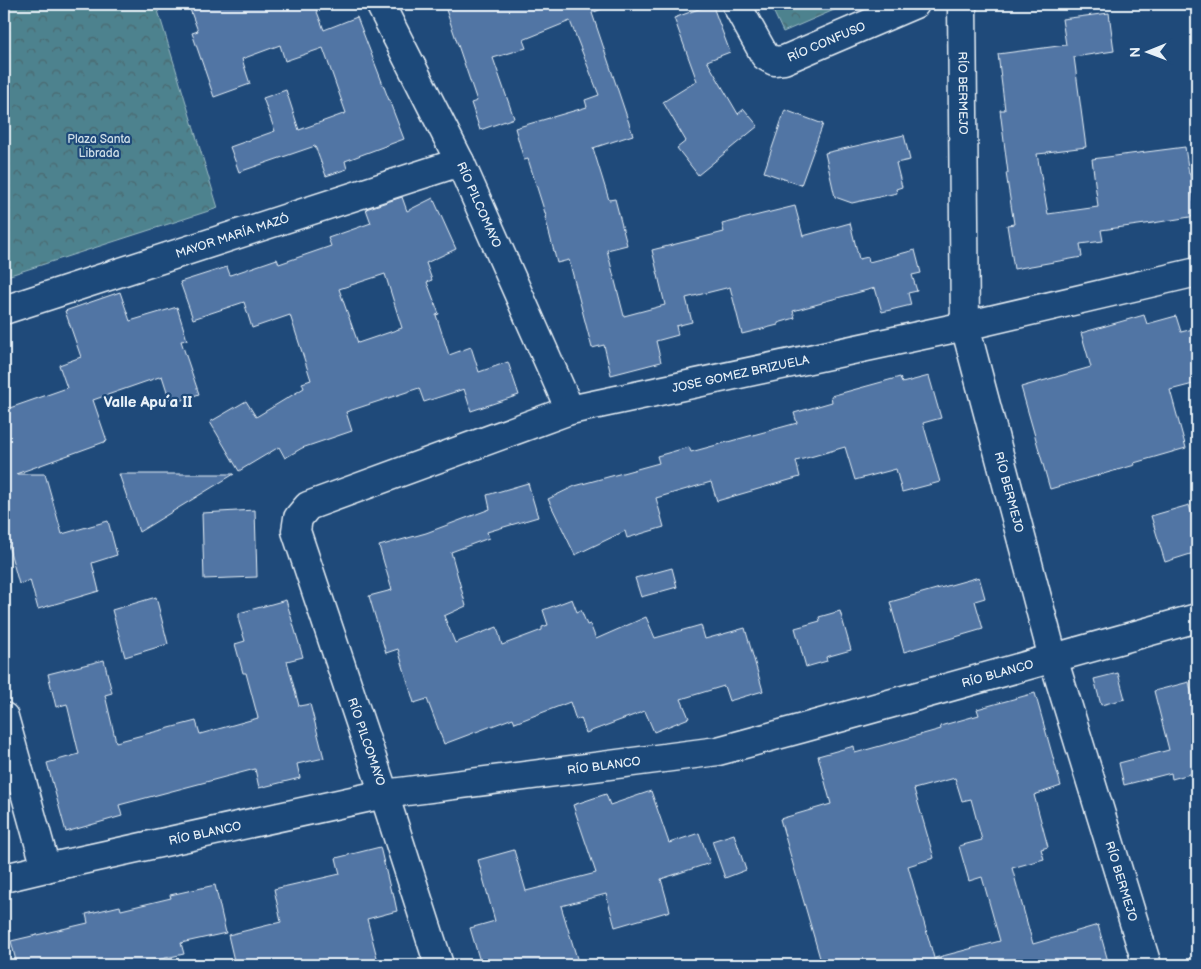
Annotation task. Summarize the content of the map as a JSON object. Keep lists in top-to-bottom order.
{
  "streets": {
    "street": [
      "RÍO CONFUSO",
      "RÍO BERMEJO",
      "RÍO PILCOMAYO",
      "MAYOR MARÍA MAZÓ",
      "JOSE GOMEZ BRIZUELA",
      "RÍO BLANCO"
    ]
  },
  "crossings": [
    ["RÍO BERMEJO", "JOSE GOMEZ BRIZUELA"],
    ["RÍO BERMEJO", "RÍO BLANCO"],
    ["RÍO PILCOMAYO", "MAYOR MARÍA MAZÓ"],
    ["RÍO PILCOMAYO", "JOSE GOMEZ BRIZUELA"],
    ["RÍO PILCOMAYO", "RÍO BLANCO"]
  ],
  "districts": ["Valle Apu´a II"],
  "parks": ["Plaza Santa Librada"],
  "north": "left"
}
